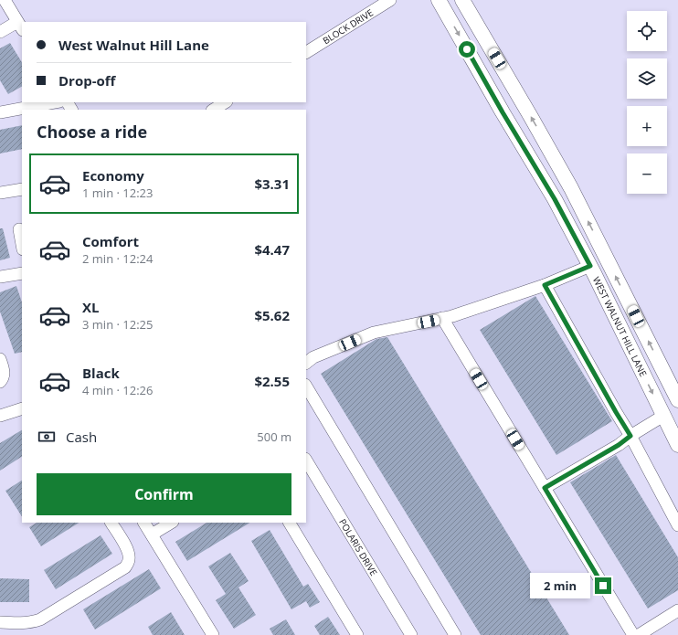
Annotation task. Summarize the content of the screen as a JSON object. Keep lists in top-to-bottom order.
{
  "streets": {
    "main road": ["WEST WALNUT HILL LANE"],
    "street": ["BLOCK DRIVE", "POLARIS DRIVE"]
  },
  "page": {
    "map_buttons": ["+", "−"],
    "banner": ["West Walnut Hill Lane", "Drop-off"],
    "heading": "Choose a ride",
    "list": [
      {
        "name": "Economy",
        "note": "1 min · 12:23",
        "value": "$3.31"
      },
      {
        "name": "Comfort",
        "note": "2 min · 12:24",
        "value": "$4.47"
      },
      {
        "name": "XL",
        "note": "3 min · 12:25",
        "value": "$5.62"
      },
      {
        "name": "Black",
        "note": "4 min · 12:26",
        "value": "$2.55"
      }
    ],
    "pay": ["Cash", "500 m"],
    "buttons": "Confirm",
    "bubble": "2 min"
  }
}
